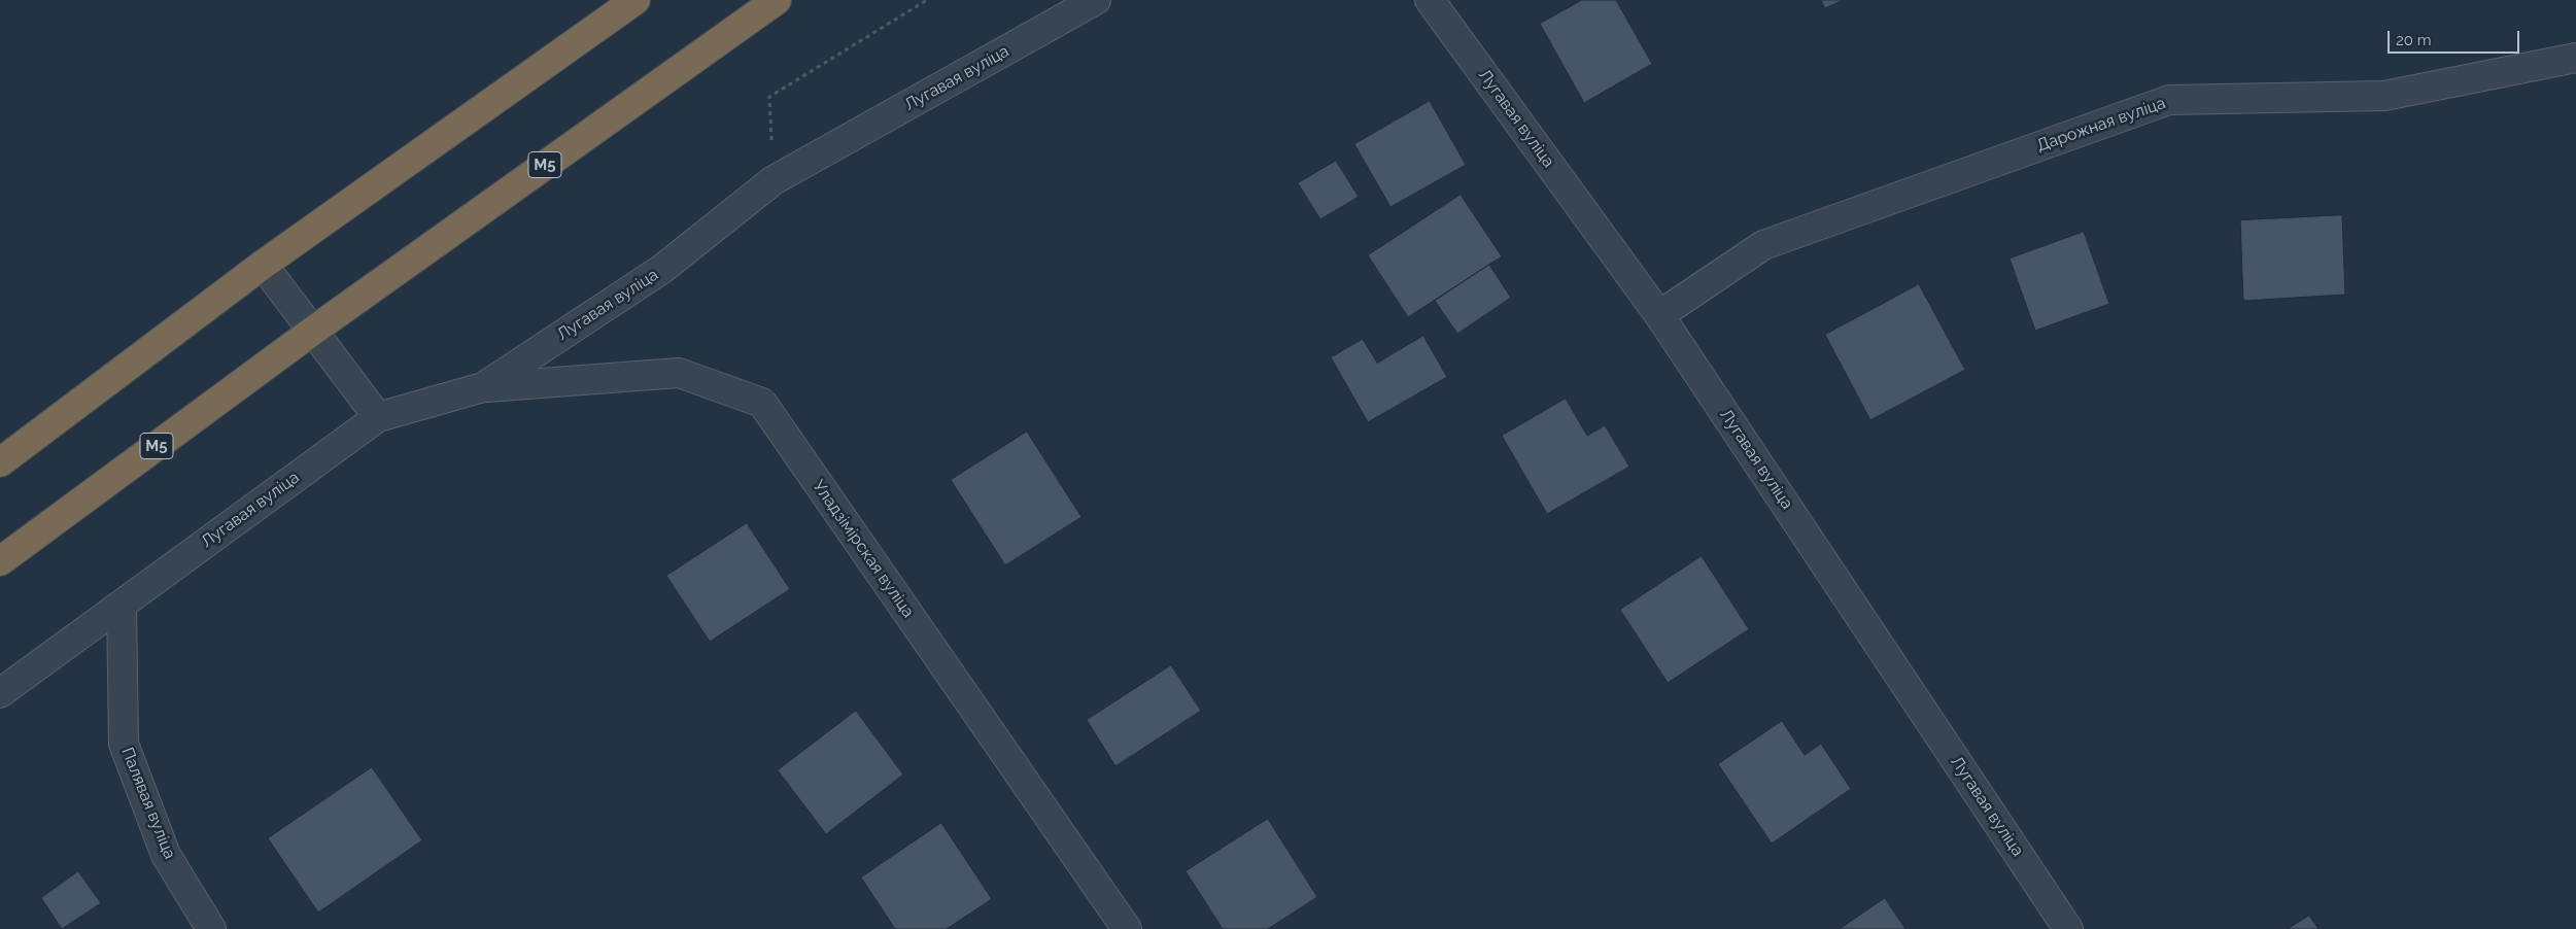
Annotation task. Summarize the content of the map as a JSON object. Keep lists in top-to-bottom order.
{
  "streets": {
    "highway": ["М5"],
    "street": [
      "Лугавая вуліца",
      "Дарожная вуліца",
      "Уладзімірская вуліца",
      "Палявая вуліца"
    ]
  },
  "crossings": [
    ["Лугавая вуліца", "Дарожная вуліца"],
    ["Лугавая вуліца", "Уладзімірская вуліца"],
    ["Лугавая вуліца", "Палявая вуліца"]
  ],
  "scale_bar": "20 m"
}
